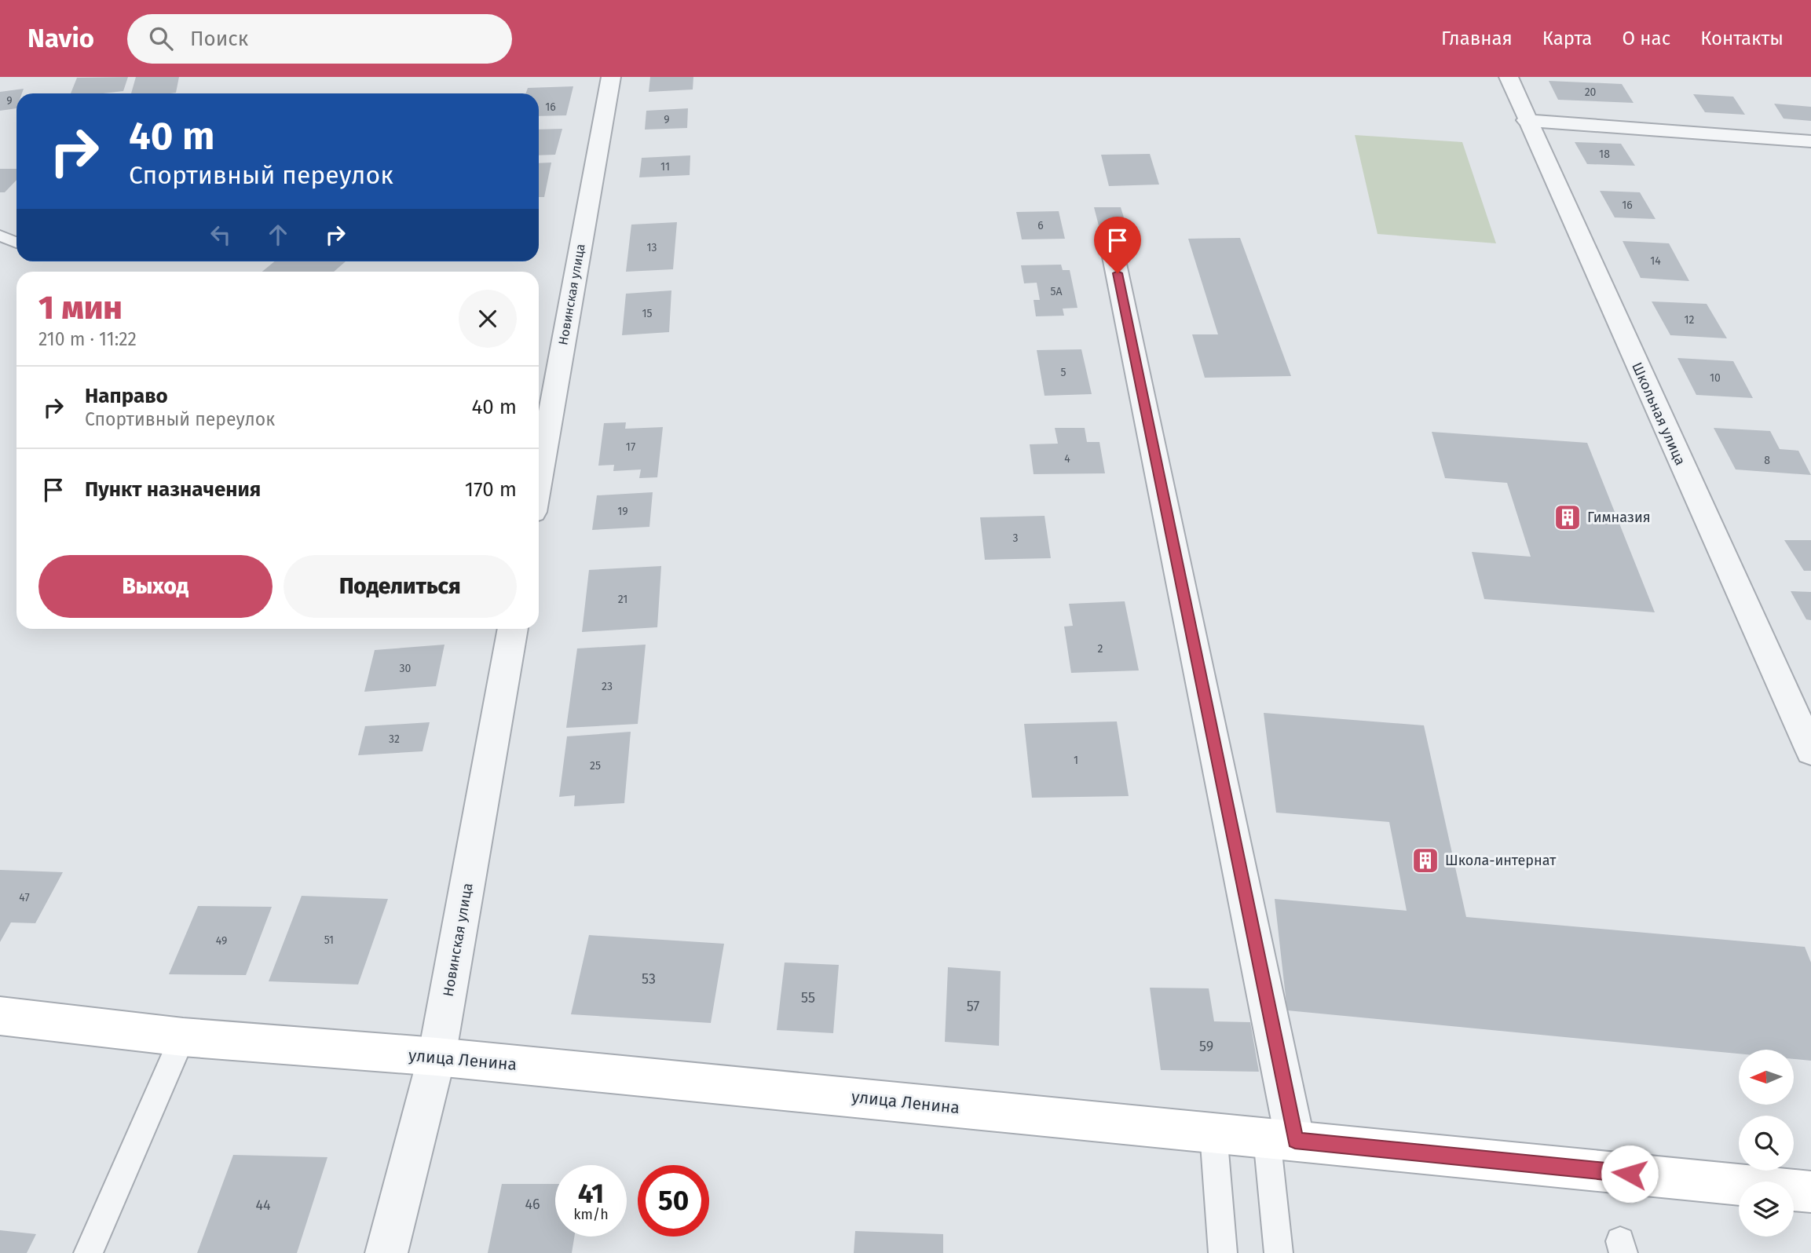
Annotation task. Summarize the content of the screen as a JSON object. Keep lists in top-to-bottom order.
{
  "streets": {
    "main road": ["улица Ленина"],
    "street": ["Новинская улица", "Школьная улица"]
  },
  "crossings": [
    ["Новинская улица", "улица Ленина"]
  ],
  "places": {
    "building": ["Гимназия", "Школа-интернат"]
  },
  "house_numbers": [
    "20",
    "9",
    "16",
    "9",
    "18",
    "11",
    "16",
    "6",
    "13",
    "14",
    "5А",
    "15",
    "12",
    "5",
    "10",
    "17",
    "4",
    "8",
    "19",
    "3",
    "21",
    "2",
    "30",
    "23",
    "32",
    "1",
    "25",
    "47",
    "51",
    "49",
    "53",
    "55",
    "57",
    "59",
    "46",
    "44"
  ],
  "north": "left",
  "page": {
    "header": "Navio",
    "search": "Поиск",
    "nav": [
      "Главная",
      "Карта",
      "О нас",
      "Контакты"
    ],
    "turn": ["40 m", "Спортивный переулок"],
    "heading": ["1 мин", "210 m · 11:22"],
    "list": [
      {
        "name": "Направо",
        "note": "Спортивный переулок",
        "value": "40 m"
      },
      {
        "name": "Пункт назначения",
        "value": "170 m"
      }
    ],
    "buttons": ["Выход", "Поделиться"],
    "speed": "41 km/h",
    "limit": "50"
  }
}
